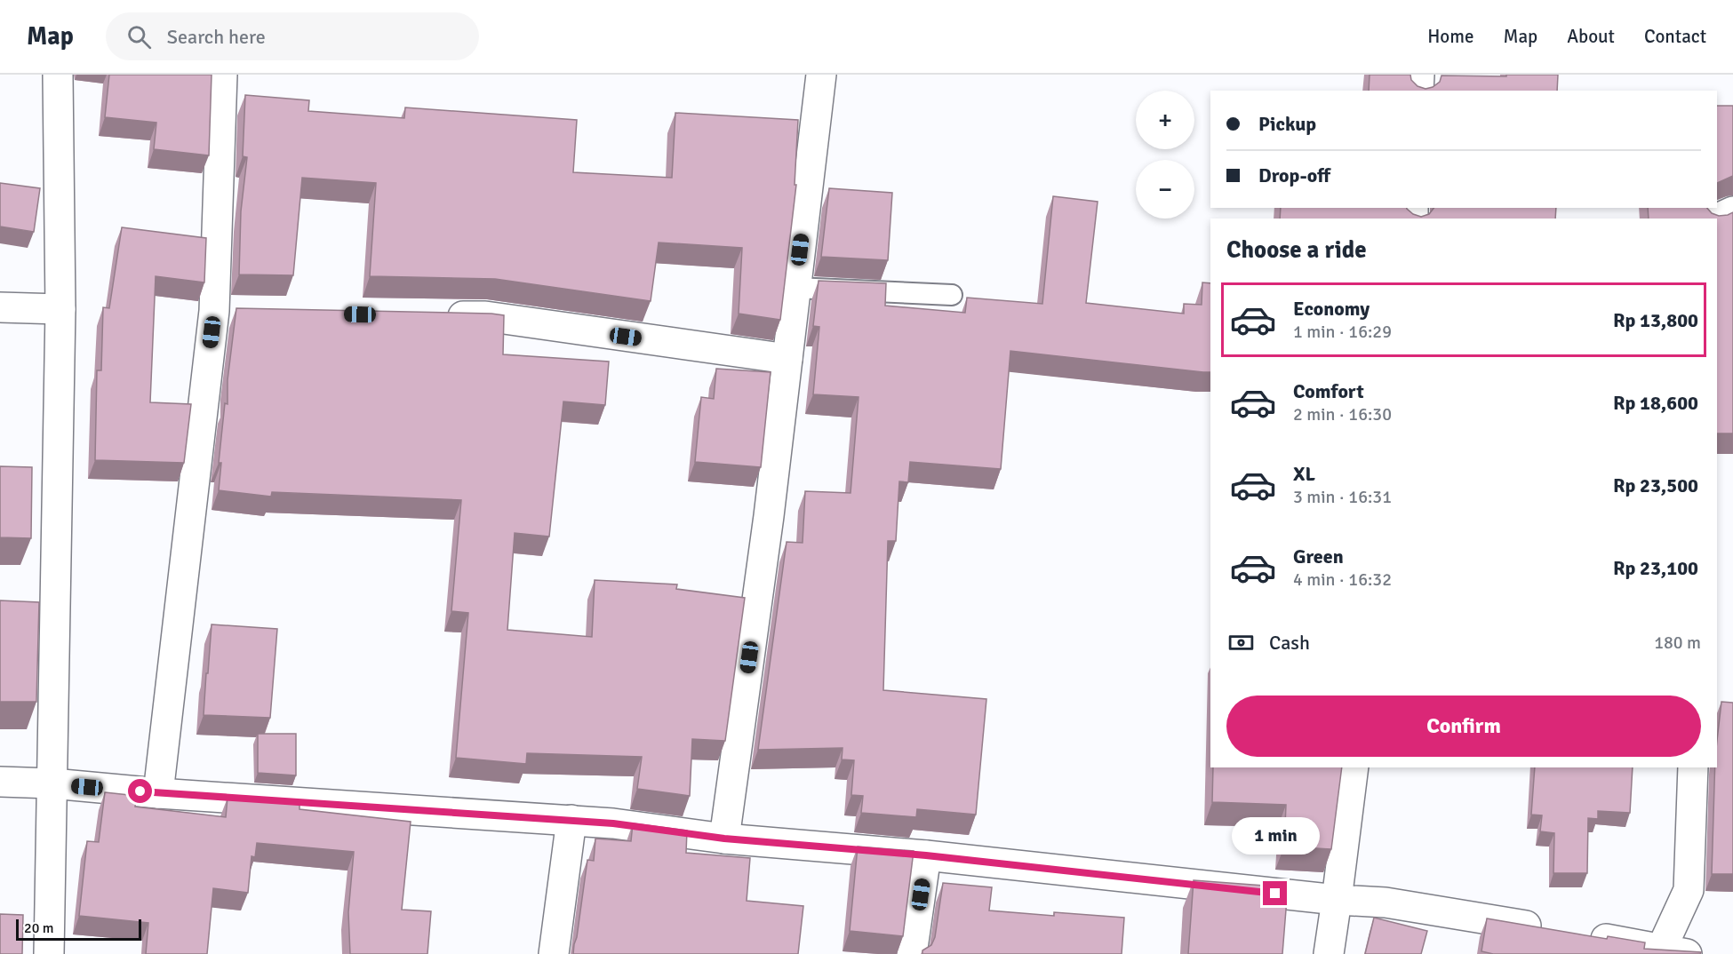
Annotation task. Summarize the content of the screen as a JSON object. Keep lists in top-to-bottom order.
{
  "scale_bar": "20 m",
  "page": {
    "header": "Map",
    "search": "Search here",
    "nav": [
      "Home",
      "Map",
      "About",
      "Contact"
    ],
    "map_buttons": ["+", "−"],
    "banner": ["Pickup", "Drop-off"],
    "heading": "Choose a ride",
    "list": [
      {
        "name": "Economy",
        "note": "1 min · 16:29",
        "value": "Rp 13,800"
      },
      {
        "name": "Comfort",
        "note": "2 min · 16:30",
        "value": "Rp 18,600"
      },
      {
        "name": "XL",
        "note": "3 min · 16:31",
        "value": "Rp 23,500"
      },
      {
        "name": "Green",
        "note": "4 min · 16:32",
        "value": "Rp 23,100"
      }
    ],
    "pay": ["Cash", "180 m"],
    "buttons": "Confirm",
    "bubble": "1 min",
    "scale": "20 m"
  }
}
